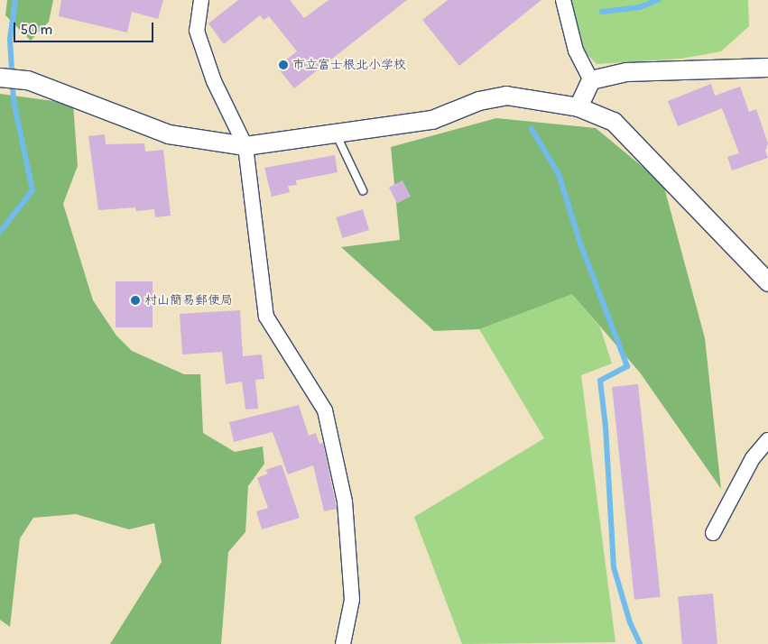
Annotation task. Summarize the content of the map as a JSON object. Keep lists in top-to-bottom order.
{
  "places": ["市立富士根北小学校", "村山簡易郵便局"],
  "scale_bar": "50 m"
}
